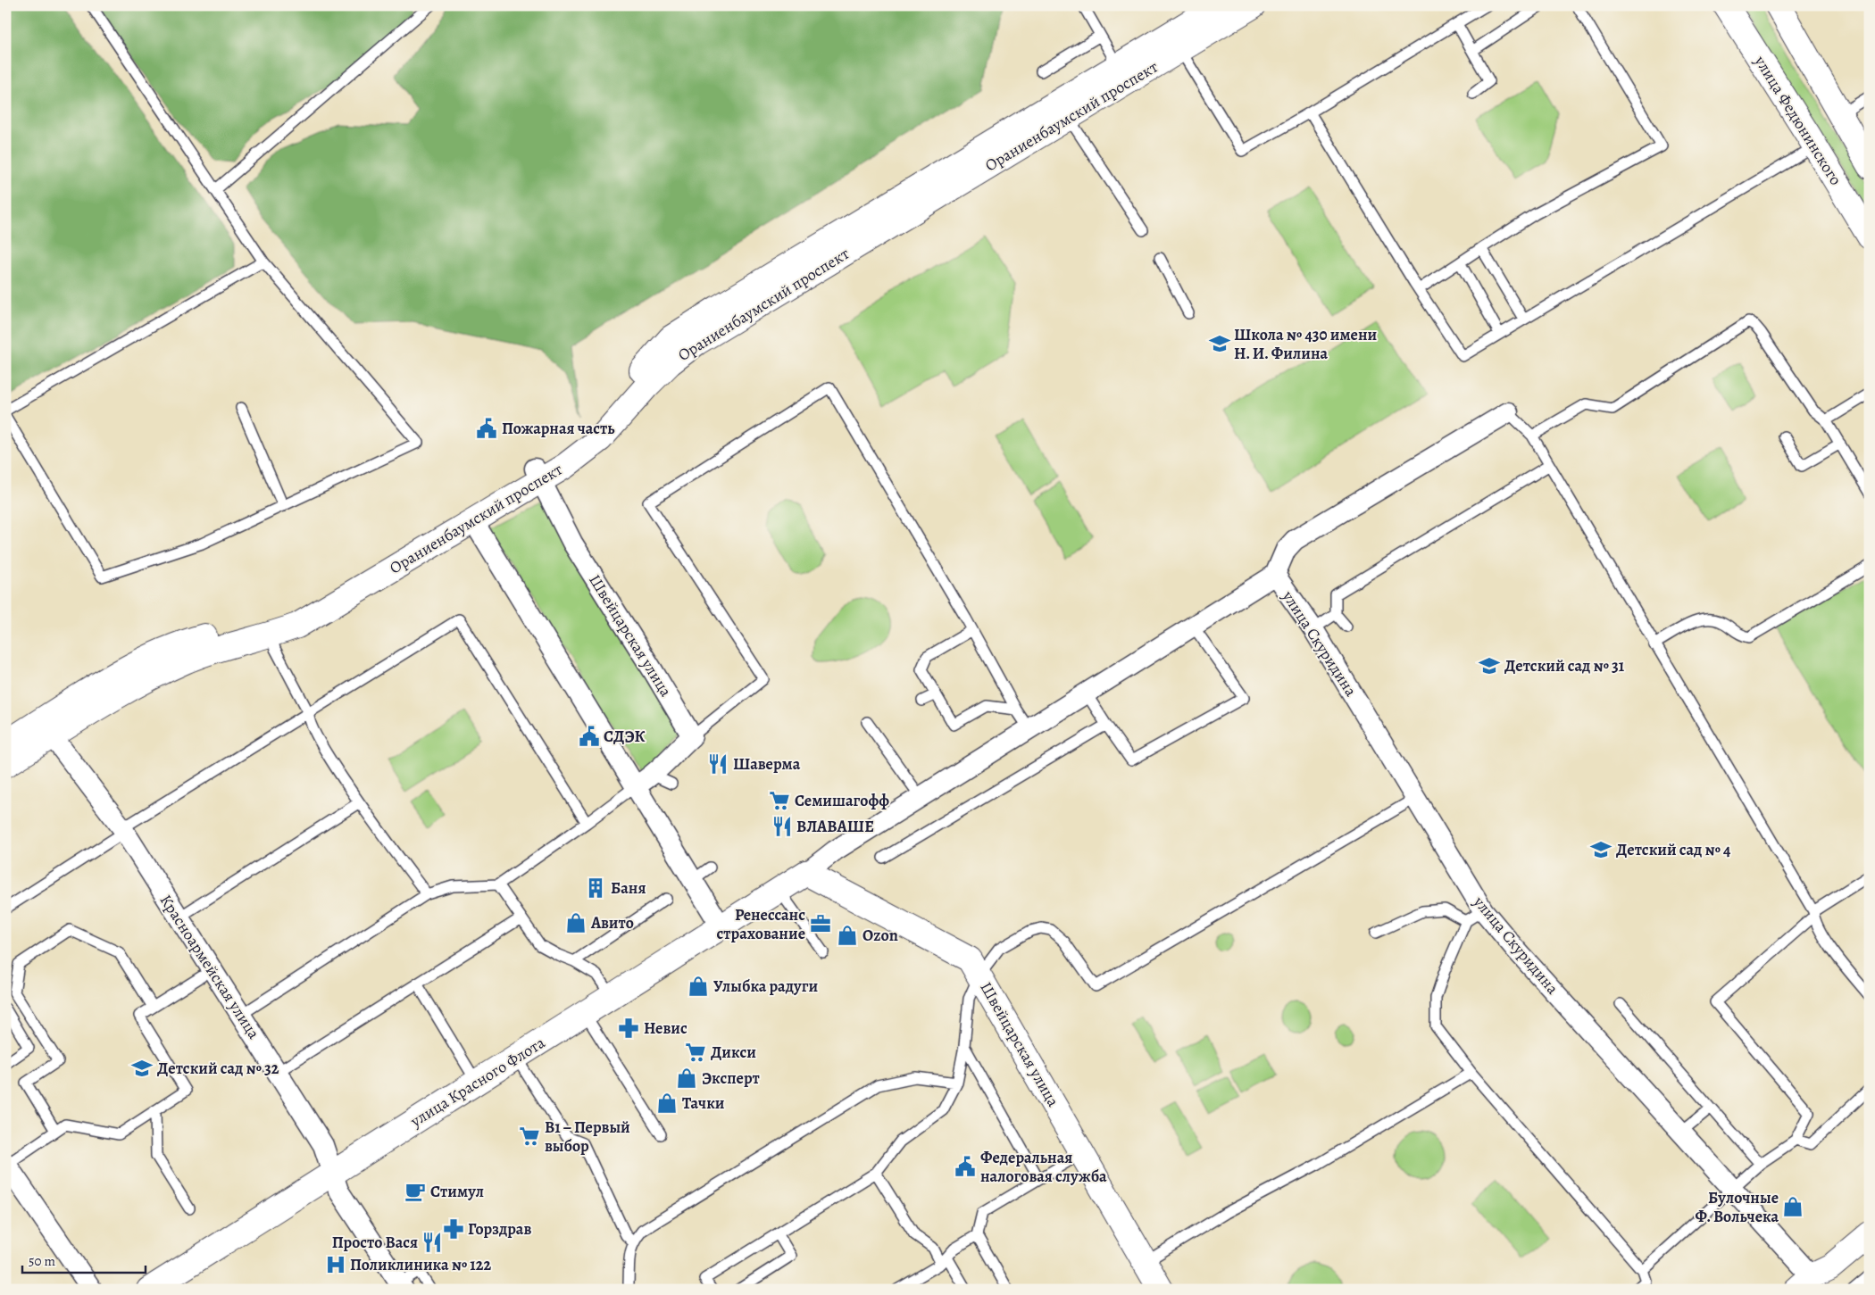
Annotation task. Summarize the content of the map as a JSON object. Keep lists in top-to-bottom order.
{
  "streets": {
    "main road": [
      "Ораниенбаумский проспект",
      "улица Федюнинского",
      "Швейцарская улица",
      "улица Красного Флота"
    ],
    "street": ["улица Скуридина", "Красноармейская улица"]
  },
  "crossings": [
    ["Ораниенбаумский проспект", "Швейцарская улица"],
    ["Ораниенбаумский проспект", "Красноармейская улица"],
    ["Швейцарская улица", "улица Красного Флота"],
    ["Красноармейская улица", "улица Красного Флота"]
  ],
  "places": {
    "school or university": [
      "Школа № 430 имени Н. И. Филина",
      "Детский сад № 31",
      "Детский сад № 4",
      "Детский сад № 32"
    ],
    "public building": ["Пожарная часть", "СДЭК", "Федеральная налоговая служба"],
    "restaurant": ["Шаверма", "ВЛАВАШЕ", "Просто Вася"],
    "supermarket": ["Семишагофф", "Дикси", "В1 – Первый выбор"],
    "building": ["Баня"],
    "shop": [
      "Авито",
      "Ozon",
      "Улыбка радуги",
      "Эксперт",
      "Тачки",
      "Булочные Ф. Вольчека"
    ],
    "office": ["Ренессанс страхование"],
    "pharmacy": ["Невис", "Горздрав"],
    "cafe": ["Стимул"],
    "hospital": ["Поликлиника № 122"]
  },
  "scale_bar": "50 m"
}
